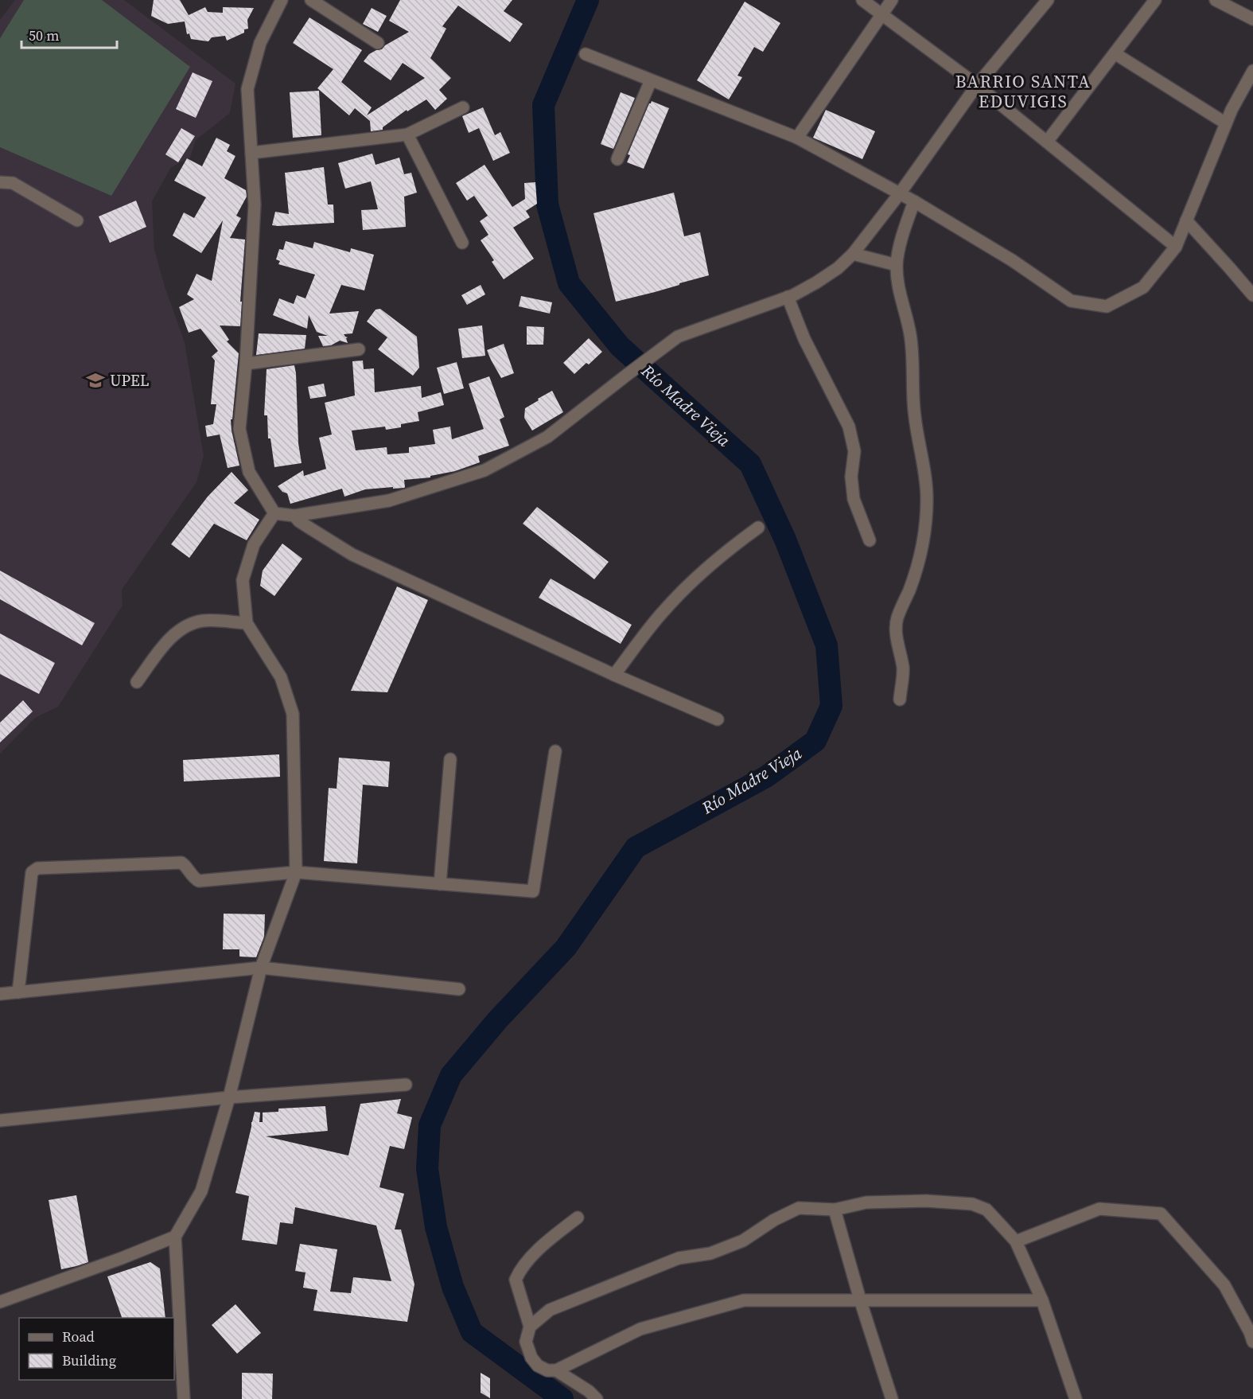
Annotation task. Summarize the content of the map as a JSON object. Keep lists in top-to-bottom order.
{
  "districts": ["BARRIO SANTA EDUVIGIS"],
  "water": ["Río Madre Vieja"],
  "places": {
    "school or university": ["UPEL"]
  },
  "legend": ["Road", "Building"],
  "scale_bar": "50 m"
}
